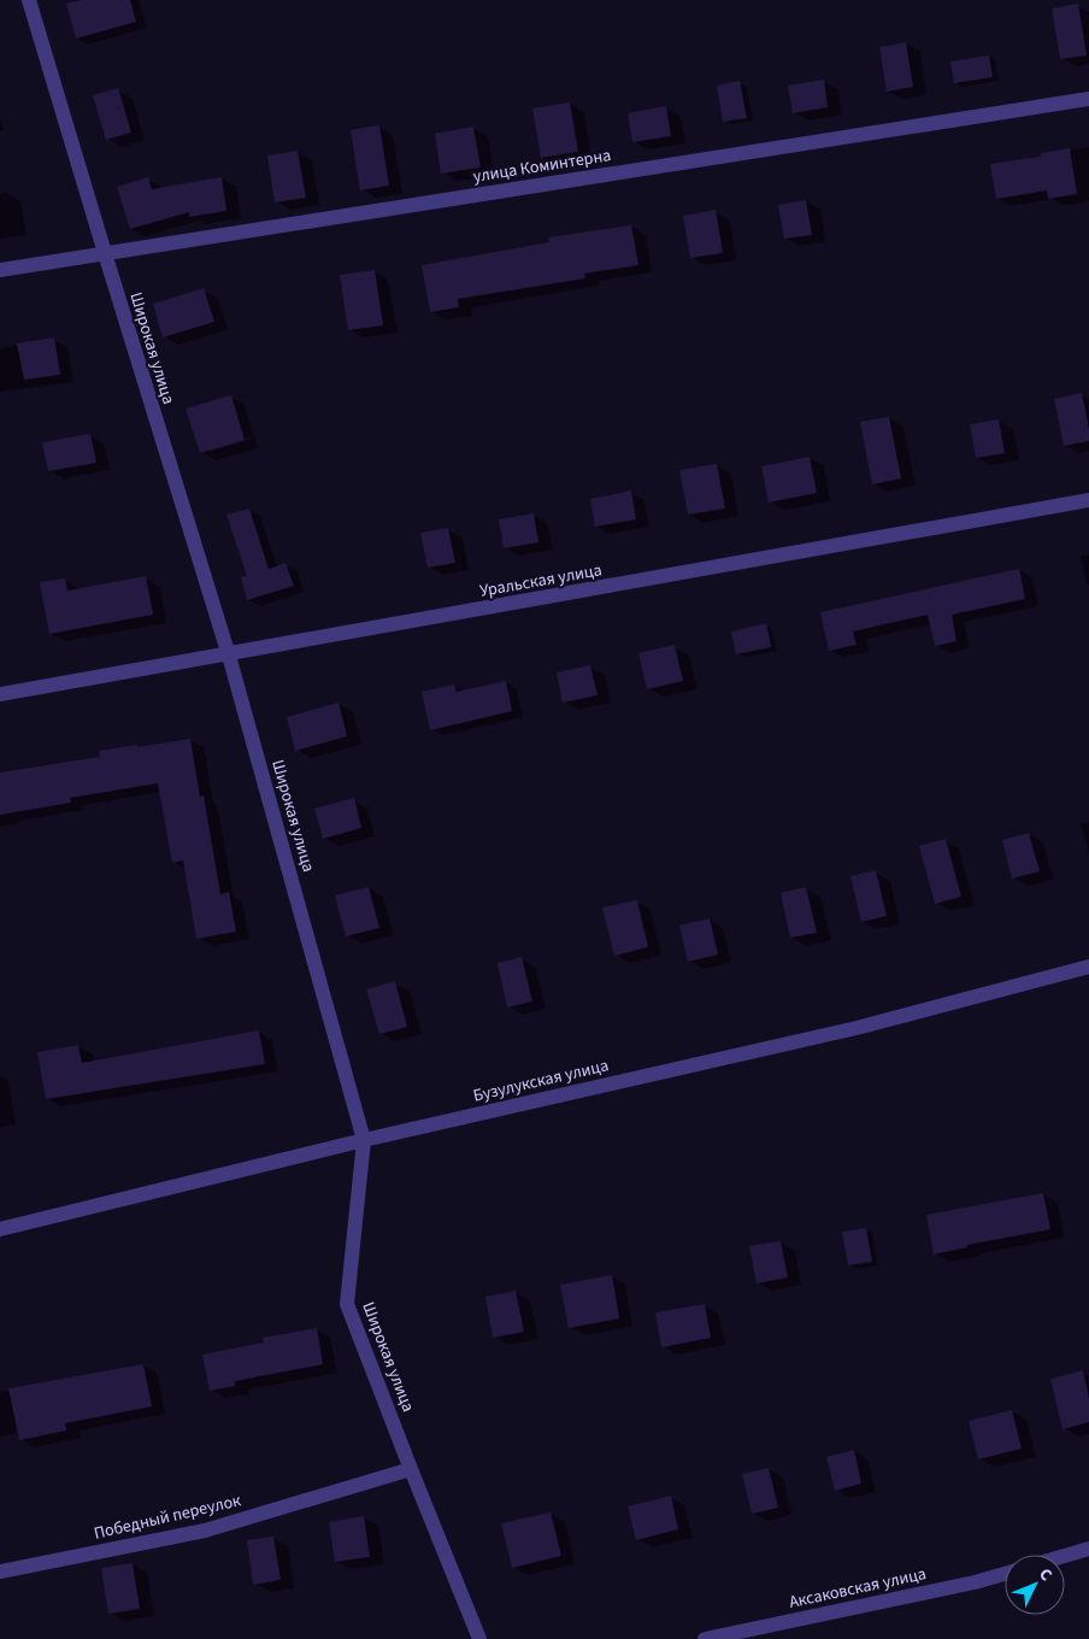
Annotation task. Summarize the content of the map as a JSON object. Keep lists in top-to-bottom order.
{
  "streets": {
    "street": [
      "улица Коминтерна",
      "Широкая улица",
      "Уральская улица",
      "Бузулукская улица",
      "Победный переулок",
      "Аксаковская улица"
    ]
  },
  "crossings": [
    ["улица Коминтерна", "Широкая улица"],
    ["Широкая улица", "Уральская улица"],
    ["Широкая улица", "Бузулукская улица"],
    ["Широкая улица", "Победный переулок"]
  ],
  "north": "top right"
}
